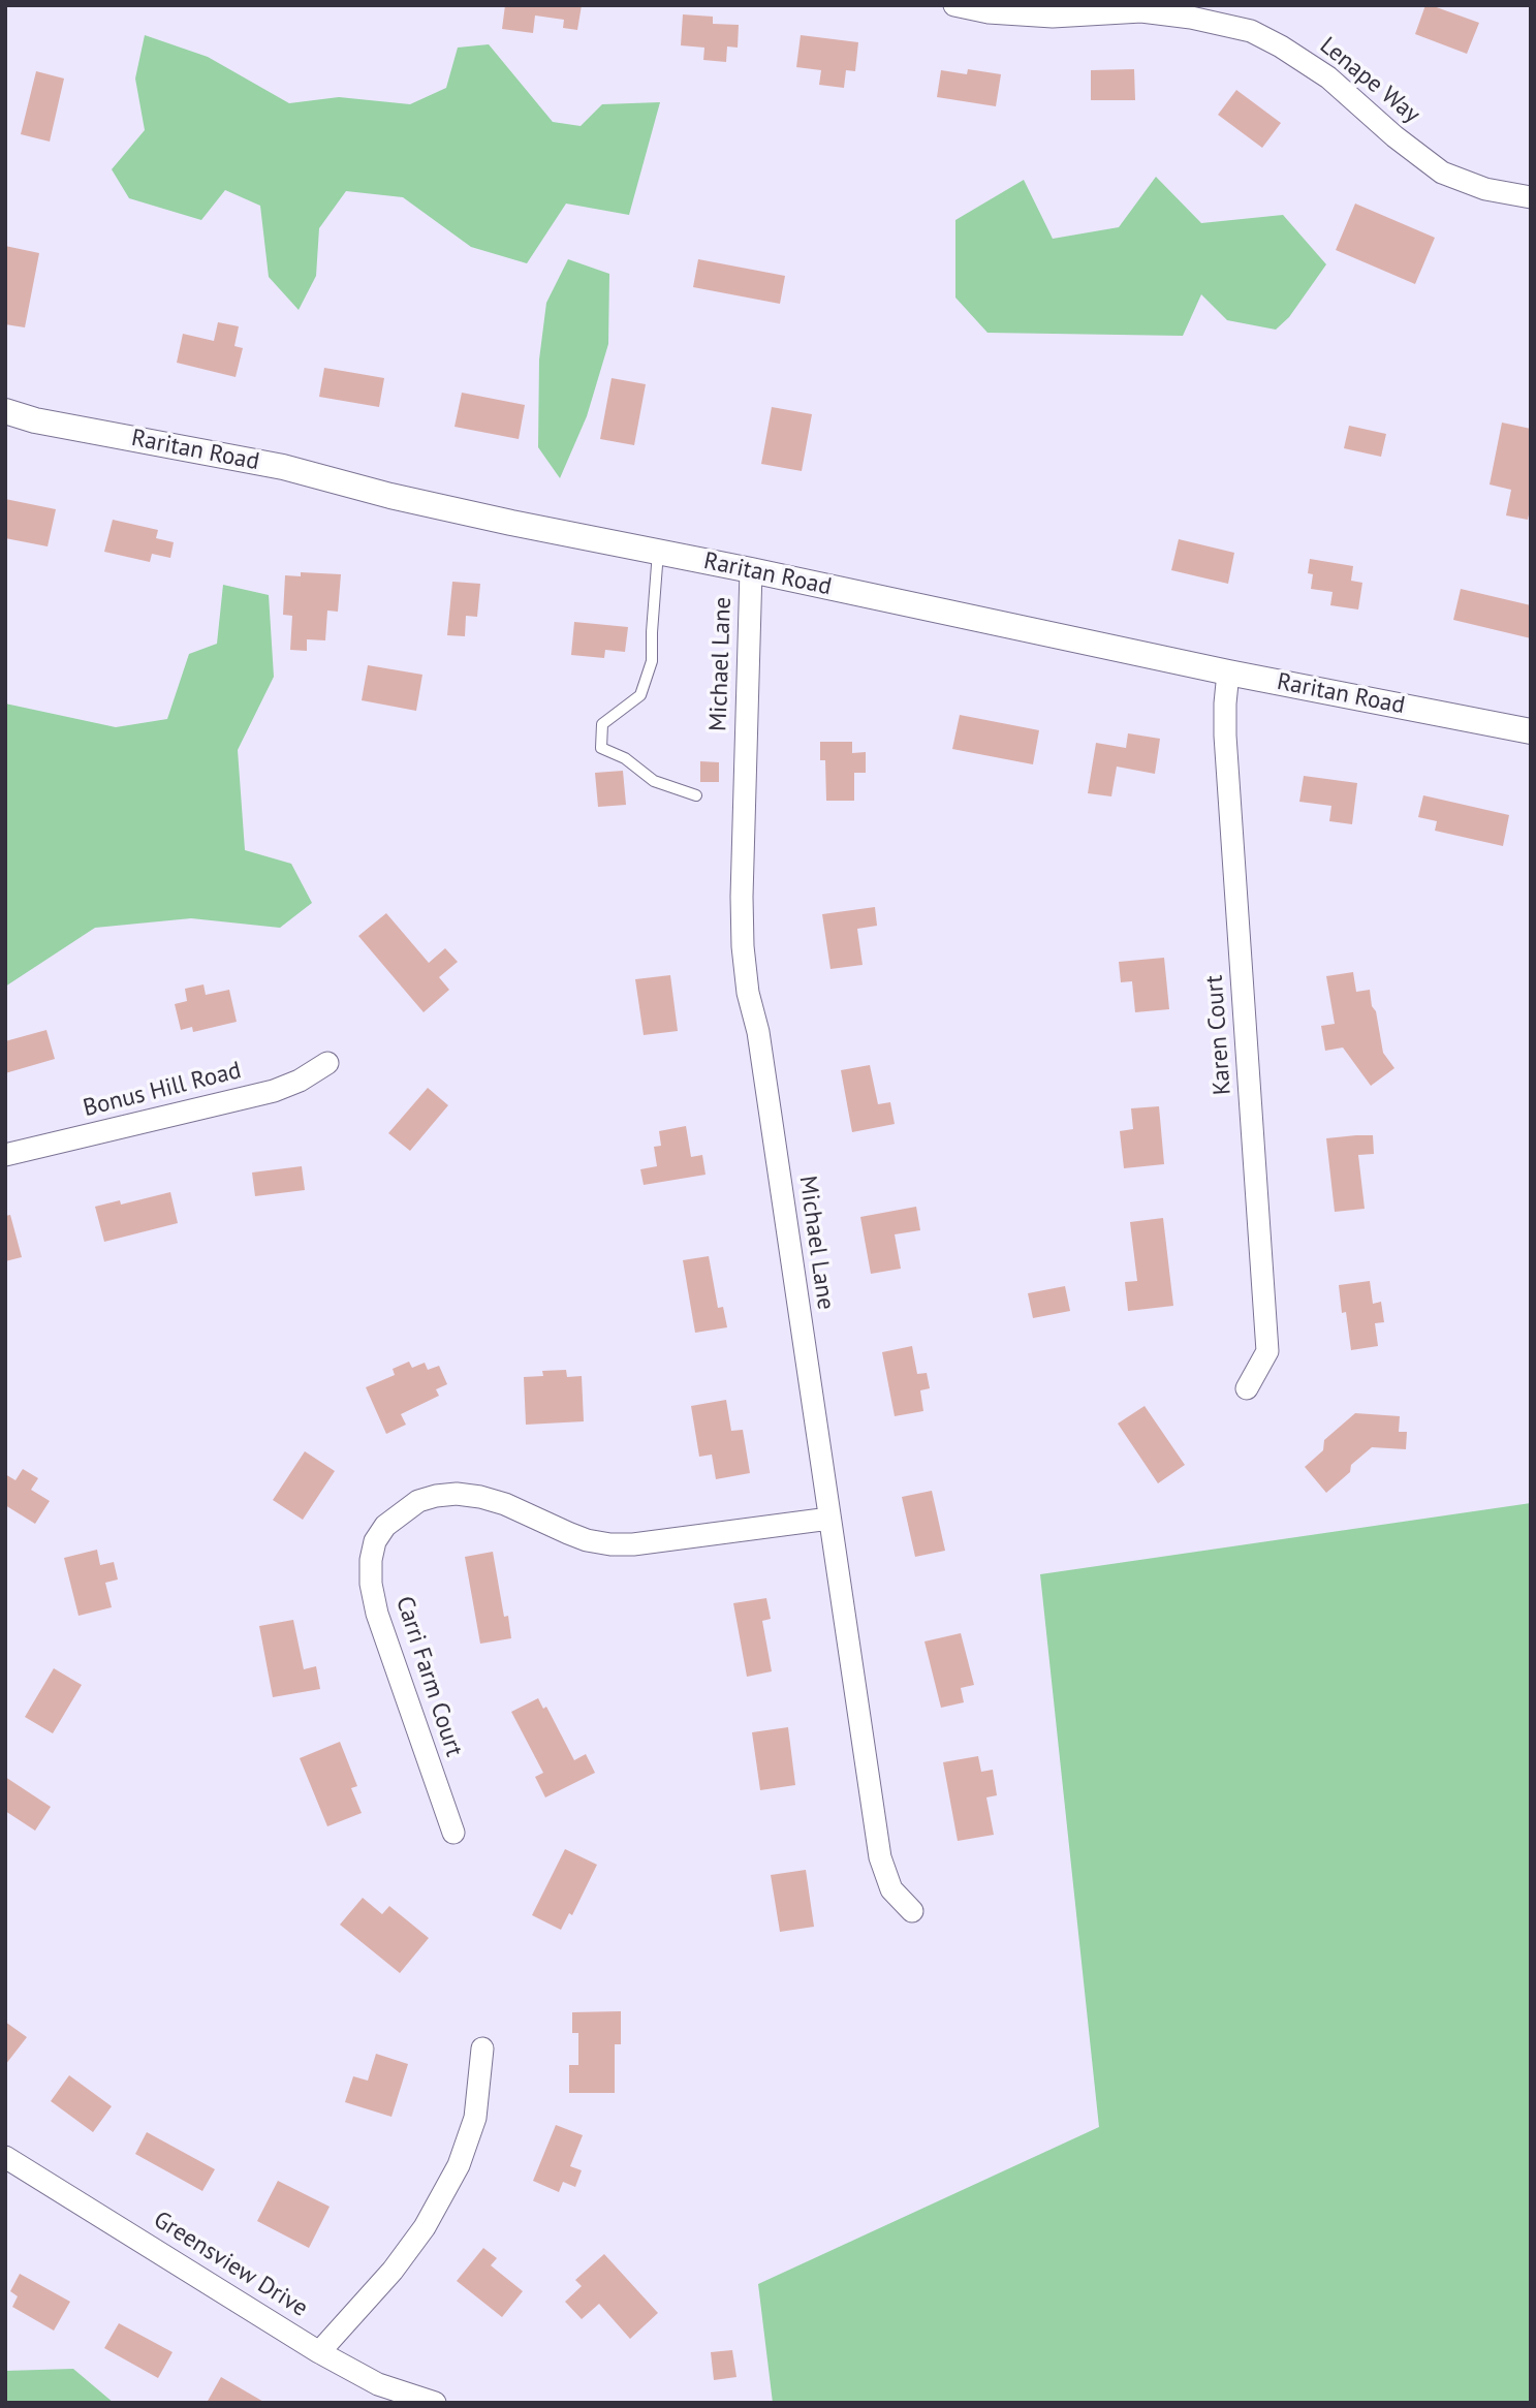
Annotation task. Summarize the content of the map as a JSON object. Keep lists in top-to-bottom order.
{
  "streets": {
    "street": [
      "Lenape Way",
      "Raritan Road",
      "Michael Lane",
      "Karen Court",
      "Bonus Hill Road",
      "Carri Farm Court",
      "Greensview Drive"
    ]
  },
  "crossings": [
    ["Raritan Road", "Michael Lane"],
    ["Raritan Road", "Karen Court"],
    ["Michael Lane", "Carri Farm Court"]
  ]
}
